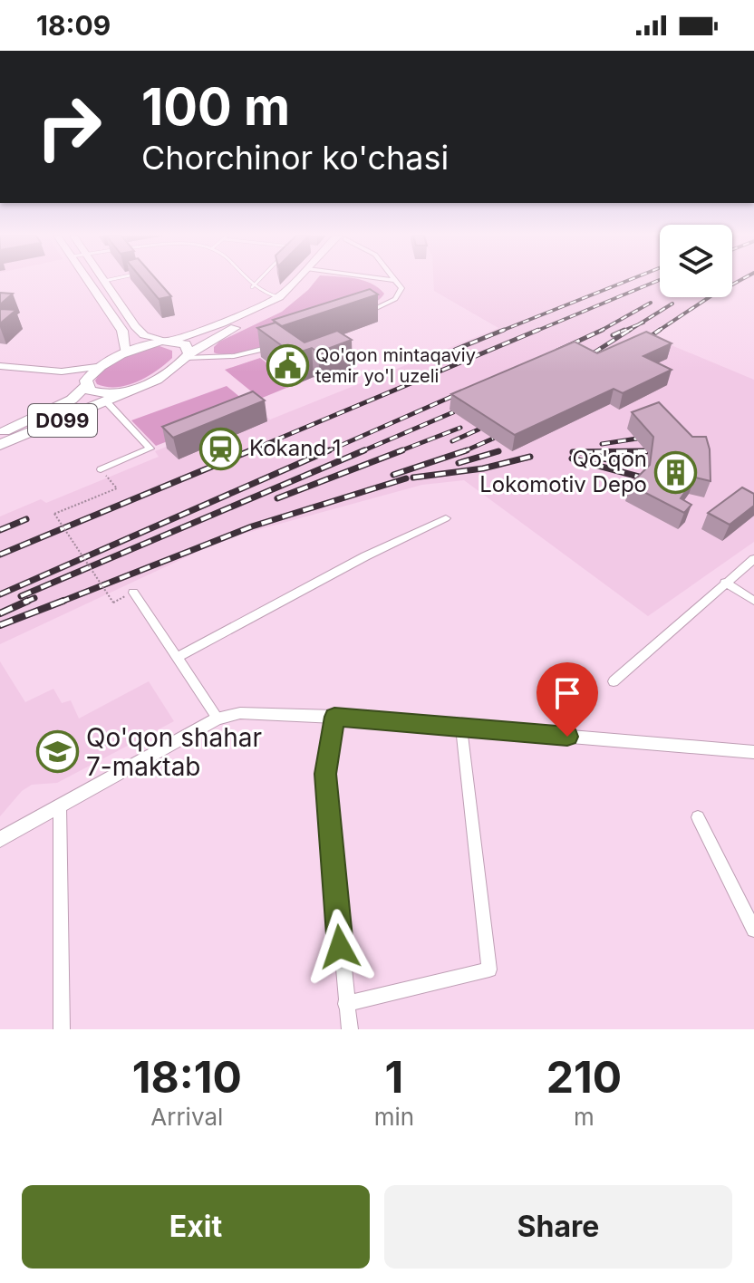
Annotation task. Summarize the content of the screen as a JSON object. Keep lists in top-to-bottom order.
{
  "streets": {
    "highway": ["D099"]
  },
  "places": {
    "public building": ["Qo'qon mintaqaviy temir yo'l uzeli"],
    "station": ["Kokand 1"],
    "building": ["Qo'qon Lokomotiv Depo"],
    "school or university": ["Qo'qon shahar 7-maktab"]
  },
  "page": {
    "status": "18:09",
    "turn": ["100 m", "Chorchinor ko'chasi"],
    "eta": [
      "18:10",
      "Arrival",
      "1",
      "min",
      "210",
      "m"
    ],
    "buttons": ["Exit", "Share"]
  }
}
